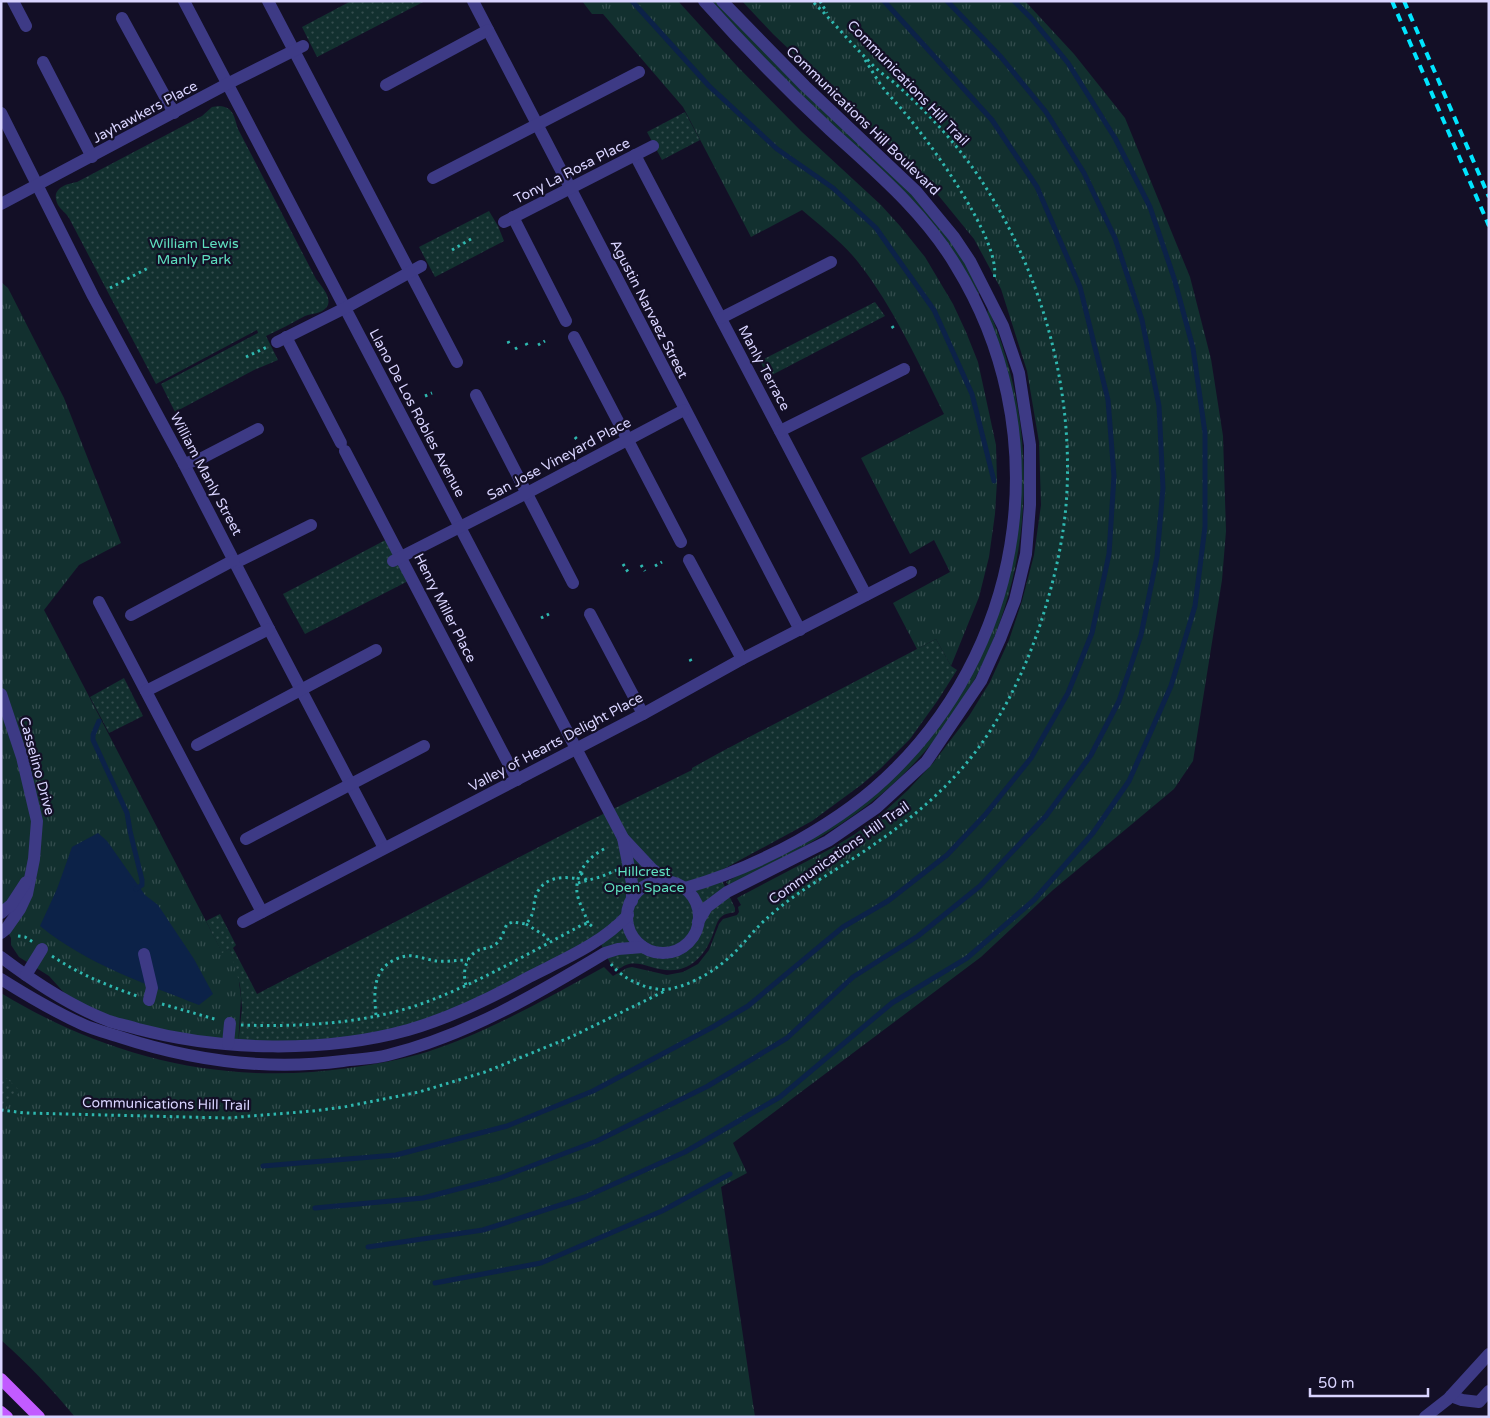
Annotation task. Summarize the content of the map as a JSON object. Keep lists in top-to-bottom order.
{
  "streets": {
    "street": [
      "Jayhawkers Place",
      "Communications Hill Boulevard",
      "Tony La Rosa Place",
      "Agustin Narvaez Street",
      "Manly Terrace",
      "Llano De Los Robles Avenue",
      "San Jose Vineyard Place",
      "William Manly Street",
      "Henry Miller Place",
      "Valley of Hearts Delight Place",
      "Casselino Drive"
    ],
    "path": ["Communications Hill Trail"]
  },
  "crossings": [
    ["Jayhawkers Place", "Llano De Los Robles Avenue"],
    ["Jayhawkers Place", "William Manly Street"],
    ["Communications Hill Boulevard", "Llano De Los Robles Avenue"],
    ["Tony La Rosa Place", "Agustin Narvaez Street"],
    ["Tony La Rosa Place", "Manly Terrace"],
    ["Agustin Narvaez Street", "San Jose Vineyard Place"],
    ["Agustin Narvaez Street", "Valley of Hearts Delight Place"],
    ["Manly Terrace", "Valley of Hearts Delight Place"],
    ["Llano De Los Robles Avenue", "San Jose Vineyard Place"],
    ["Llano De Los Robles Avenue", "Valley of Hearts Delight Place"],
    ["San Jose Vineyard Place", "Henry Miller Place"],
    ["William Manly Street", "Valley of Hearts Delight Place"],
    ["Henry Miller Place", "Valley of Hearts Delight Place"]
  ],
  "parks": ["William Lewis Manly Park", "Hillcrest Open Space"],
  "scale_bar": "50 m"
}
